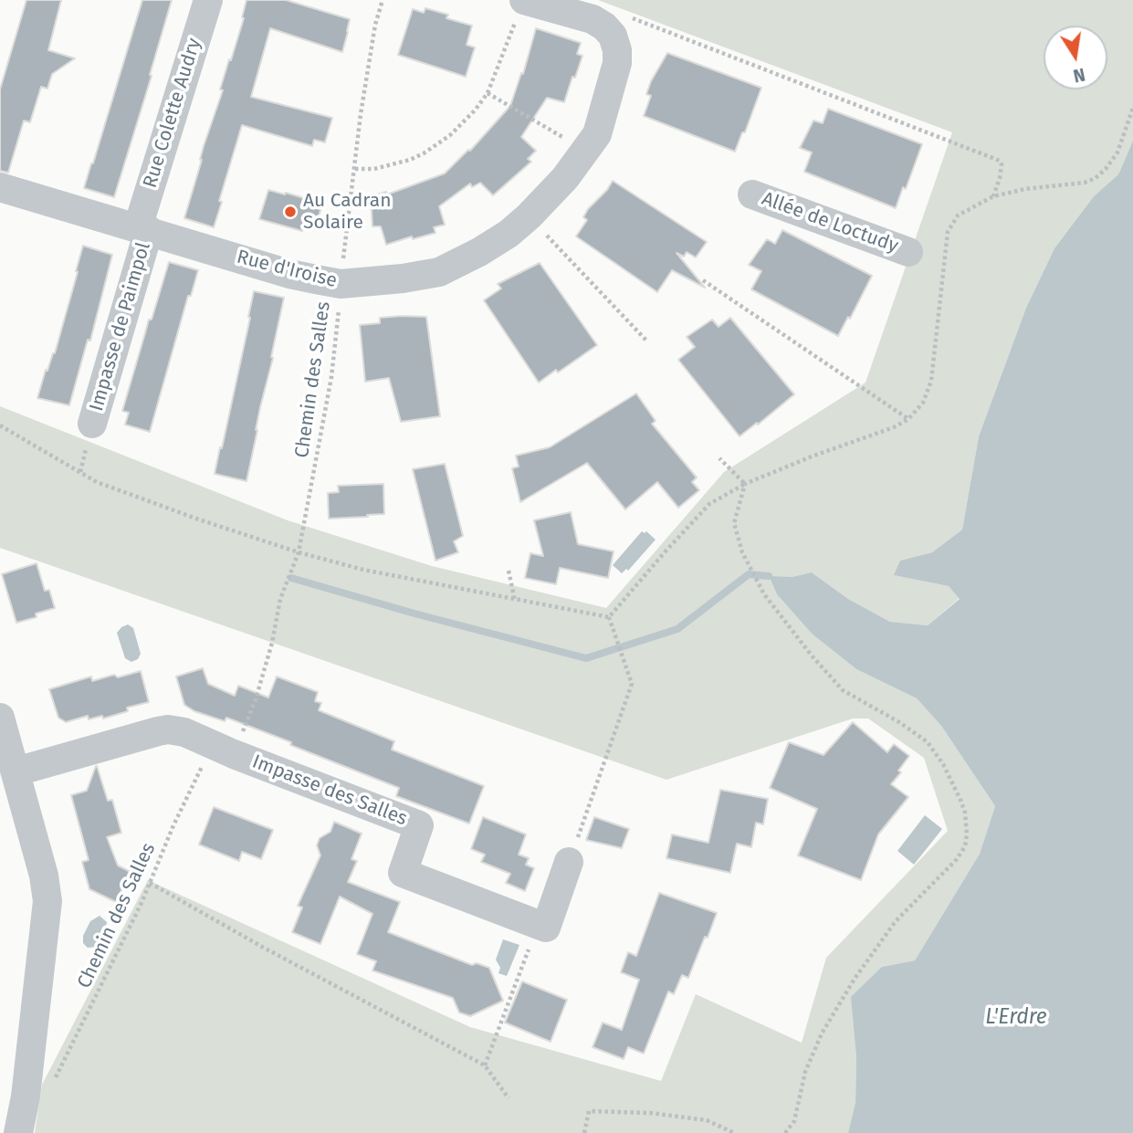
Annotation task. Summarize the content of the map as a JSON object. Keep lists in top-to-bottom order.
{
  "streets": {
    "street": [
      "Rue Colette Audry",
      "Allée de Loctudy",
      "Rue d'Iroise",
      "Impasse de Paimpol",
      "Impasse des Salles"
    ],
    "path": ["Chemin des Salles"]
  },
  "crossings": [
    ["Rue Colette Audry", "Rue d'Iroise"],
    ["Rue Colette Audry", "Impasse de Paimpol"],
    ["Rue d'Iroise", "Impasse de Paimpol"],
    ["Rue d'Iroise", "Chemin des Salles"],
    ["Chemin des Salles", "Impasse des Salles"]
  ],
  "water": ["L'Erdre"],
  "places": ["Au Cadran Solaire"],
  "north": "bottom"
}
